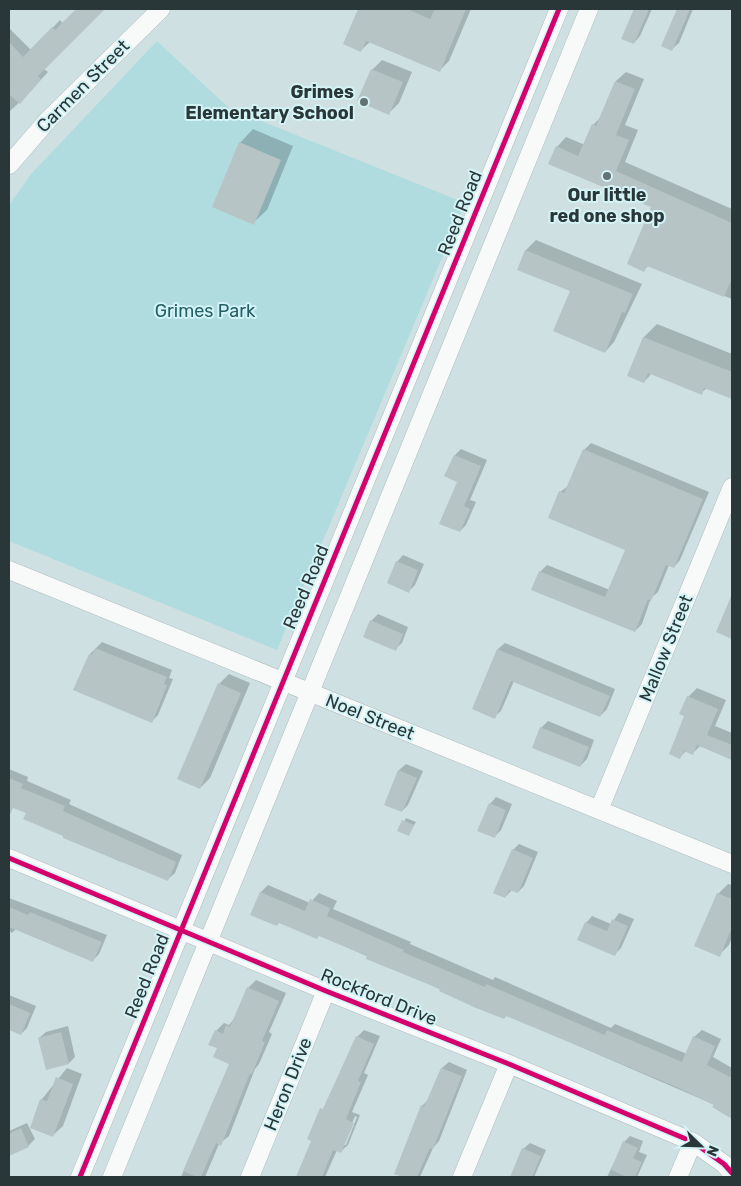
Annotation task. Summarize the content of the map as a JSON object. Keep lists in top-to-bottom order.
{
  "streets": {
    "street": [
      "Carmen Street",
      "Reed Road",
      "Mallow Street",
      "Noel Street",
      "Rockford Drive",
      "Heron Drive"
    ]
  },
  "crossings": [
    ["Reed Road", "Noel Street"],
    ["Reed Road", "Rockford Drive"],
    ["Mallow Street", "Noel Street"],
    ["Rockford Drive", "Heron Drive"]
  ],
  "parks": ["Grimes Park"],
  "places": ["Grimes Elementary School", "Our little red one shop"],
  "north": "bottom right"
}
